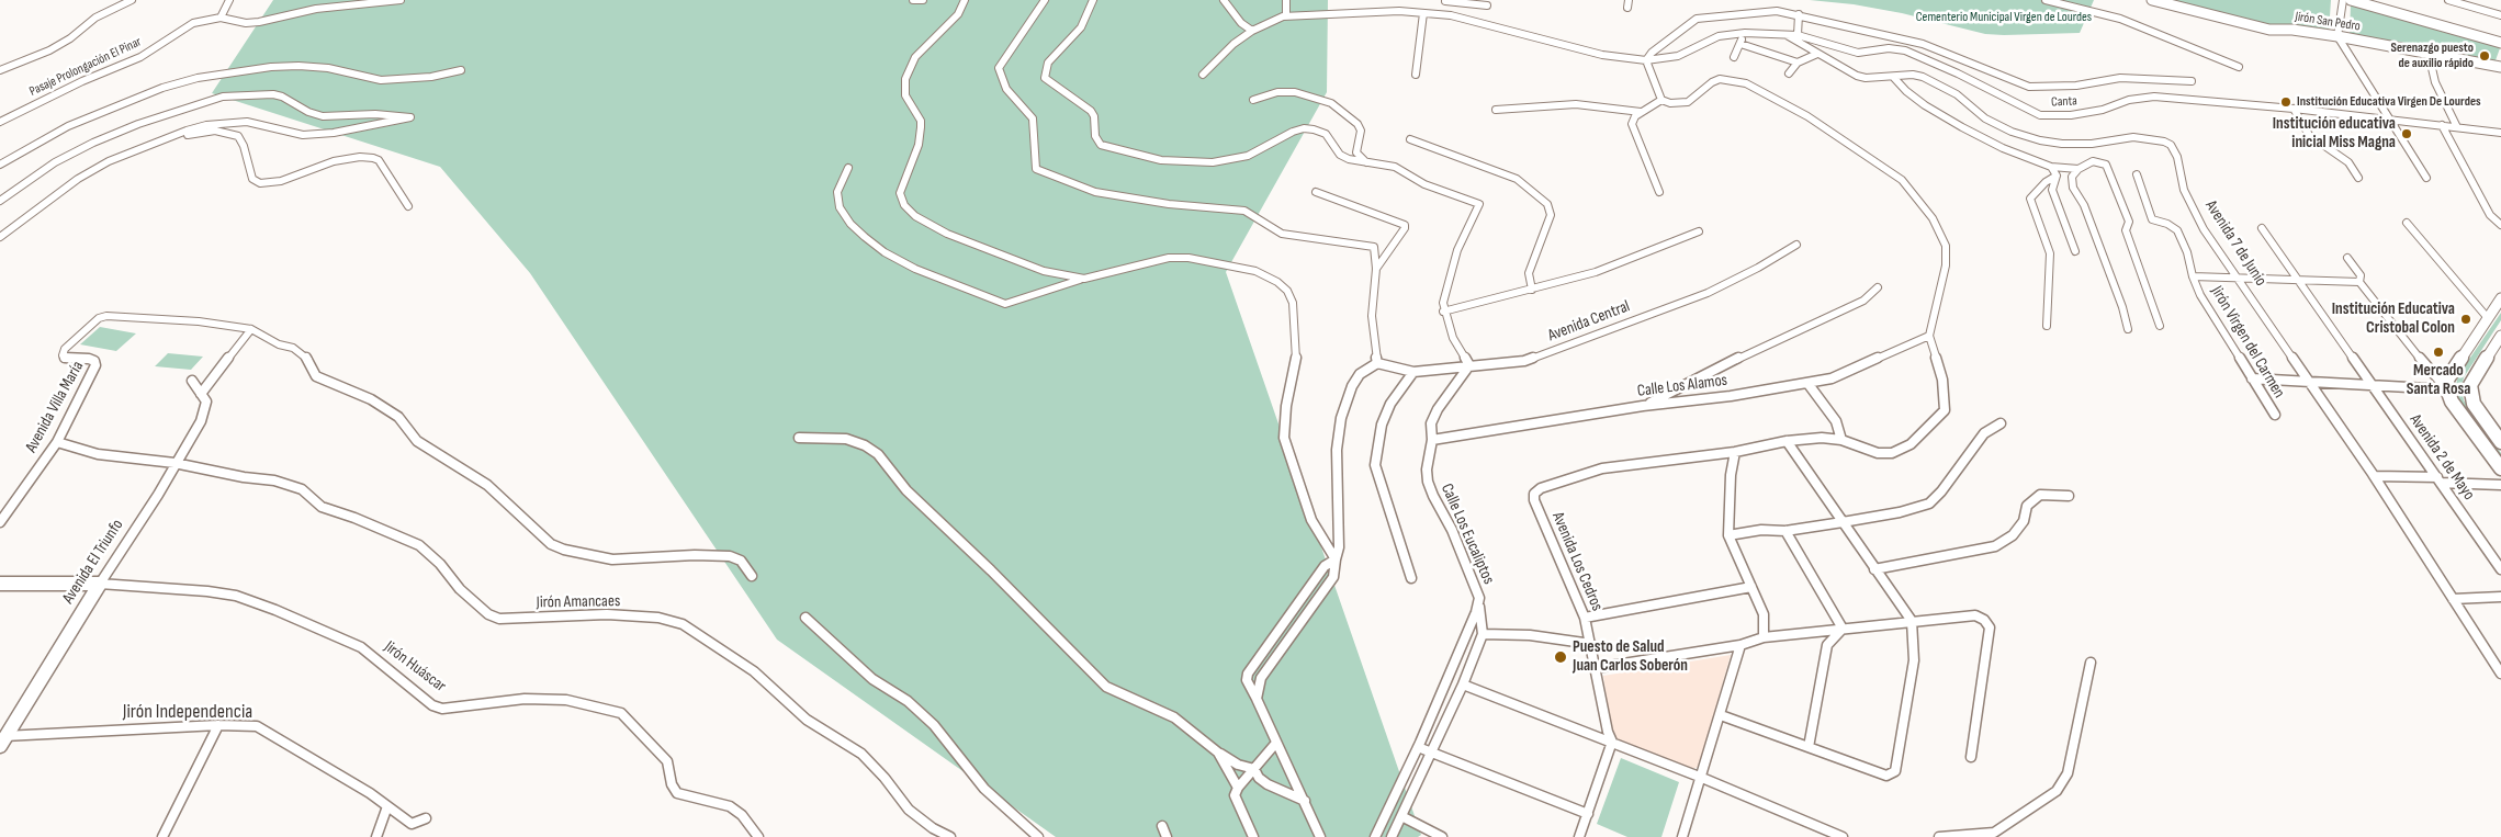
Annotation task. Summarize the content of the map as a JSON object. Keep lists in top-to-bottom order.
{
  "streets": {
    "main road": ["Jirón San Pedro", "Avenida El Triunfo", "Jirón Huáscar"],
    "street": [
      "Pasaje Prolongación El Pinar",
      "Canta",
      "Avenida 7 de Junio",
      "Avenida Central",
      "Jirón Virgen del Carmen",
      "Calle Los Alamos",
      "Avenida Villa María",
      "Avenida 2 de Mayo",
      "Calle Los Eucaliptos",
      "Avenida Los Cedros",
      "Jirón Amancaes",
      "Jirón Independencia"
    ]
  },
  "crossings": [
    ["Canta", "Avenida 7 de Junio"],
    ["Avenida Central", "Calle Los Eucaliptos"],
    ["Calle Los Alamos", "Calle Los Eucaliptos"],
    ["Avenida Villa María", "Jirón Amancaes"],
    ["Avenida El Triunfo", "Jirón Amancaes"],
    ["Avenida El Triunfo", "Jirón Huáscar"],
    ["Avenida El Triunfo", "Jirón Independencia"]
  ],
  "parks": ["Cementerio Municipal Virgen de Lourdes"],
  "places": [
    "Serenazgo puesto de auxilio rápido",
    "Institución Educativa Virgen De Lourdes",
    "Institución educativa inicial Miss Magna",
    "Institución Educativa Cristobal Colon",
    "Mercado Santa Rosa",
    "Puesto de Salud Juan Carlos Soberón"
  ]
}
